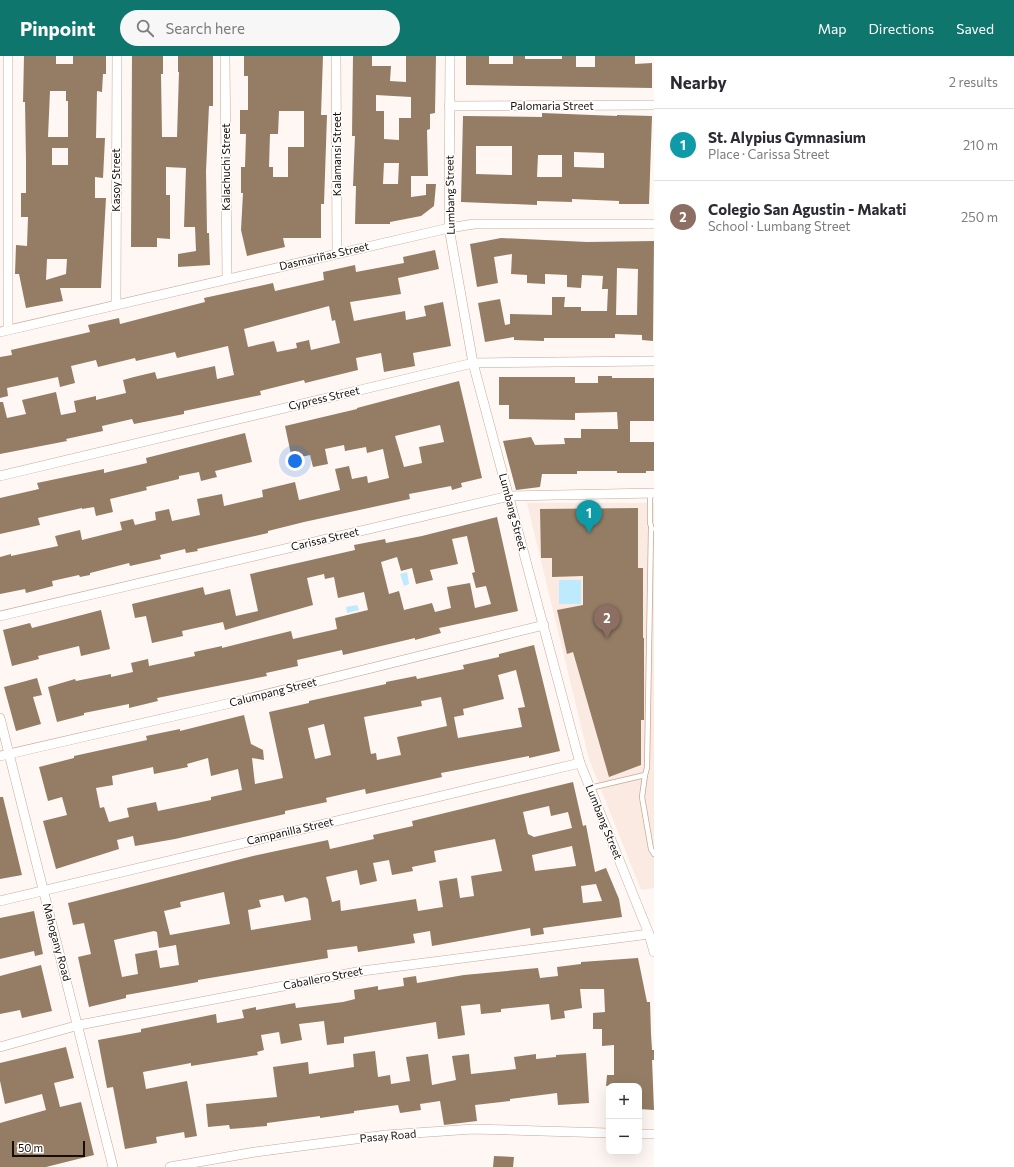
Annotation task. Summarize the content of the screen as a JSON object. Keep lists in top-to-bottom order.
{
  "streets": {
    "street": [
      "Palomaria Street",
      "Kalamansi Street",
      "Kalachuchi Street",
      "Kasoy Street",
      "Lumbang Street",
      "Dasmariñas Street",
      "Cypress Street",
      "Carissa Street",
      "Calumpang Street",
      "Campanilla Street",
      "Mahogany Road",
      "Caballero Street",
      "Pasay Road"
    ]
  },
  "crossings": [
    ["Palomaria Street", "Lumbang Street"],
    ["Kalamansi Street", "Dasmariñas Street"],
    ["Kalachuchi Street", "Dasmariñas Street"],
    ["Kasoy Street", "Dasmariñas Street"],
    ["Lumbang Street", "Dasmariñas Street"],
    ["Lumbang Street", "Cypress Street"],
    ["Lumbang Street", "Carissa Street"],
    ["Lumbang Street", "Calumpang Street"],
    ["Lumbang Street", "Campanilla Street"],
    ["Lumbang Street", "Caballero Street"],
    ["Calumpang Street", "Mahogany Road"],
    ["Campanilla Street", "Mahogany Road"],
    ["Mahogany Road", "Caballero Street"]
  ],
  "scale_bar": "50 m",
  "page": {
    "header": "Pinpoint",
    "search": "Search here",
    "nav": ["Map", "Directions", "Saved"],
    "heading": ["Nearby", "2 results"],
    "list": [
      {
        "mark": "1",
        "name": "St. Alypius Gymnasium",
        "note": "Place · Carissa Street",
        "value": "210 m"
      },
      {
        "mark": "2",
        "name": "Colegio San Agustin - Makati",
        "note": "School · Lumbang Street",
        "value": "250 m"
      }
    ],
    "pins": ["1", "2"],
    "map_buttons": ["+", "−"],
    "scale": "50 m"
  }
}
